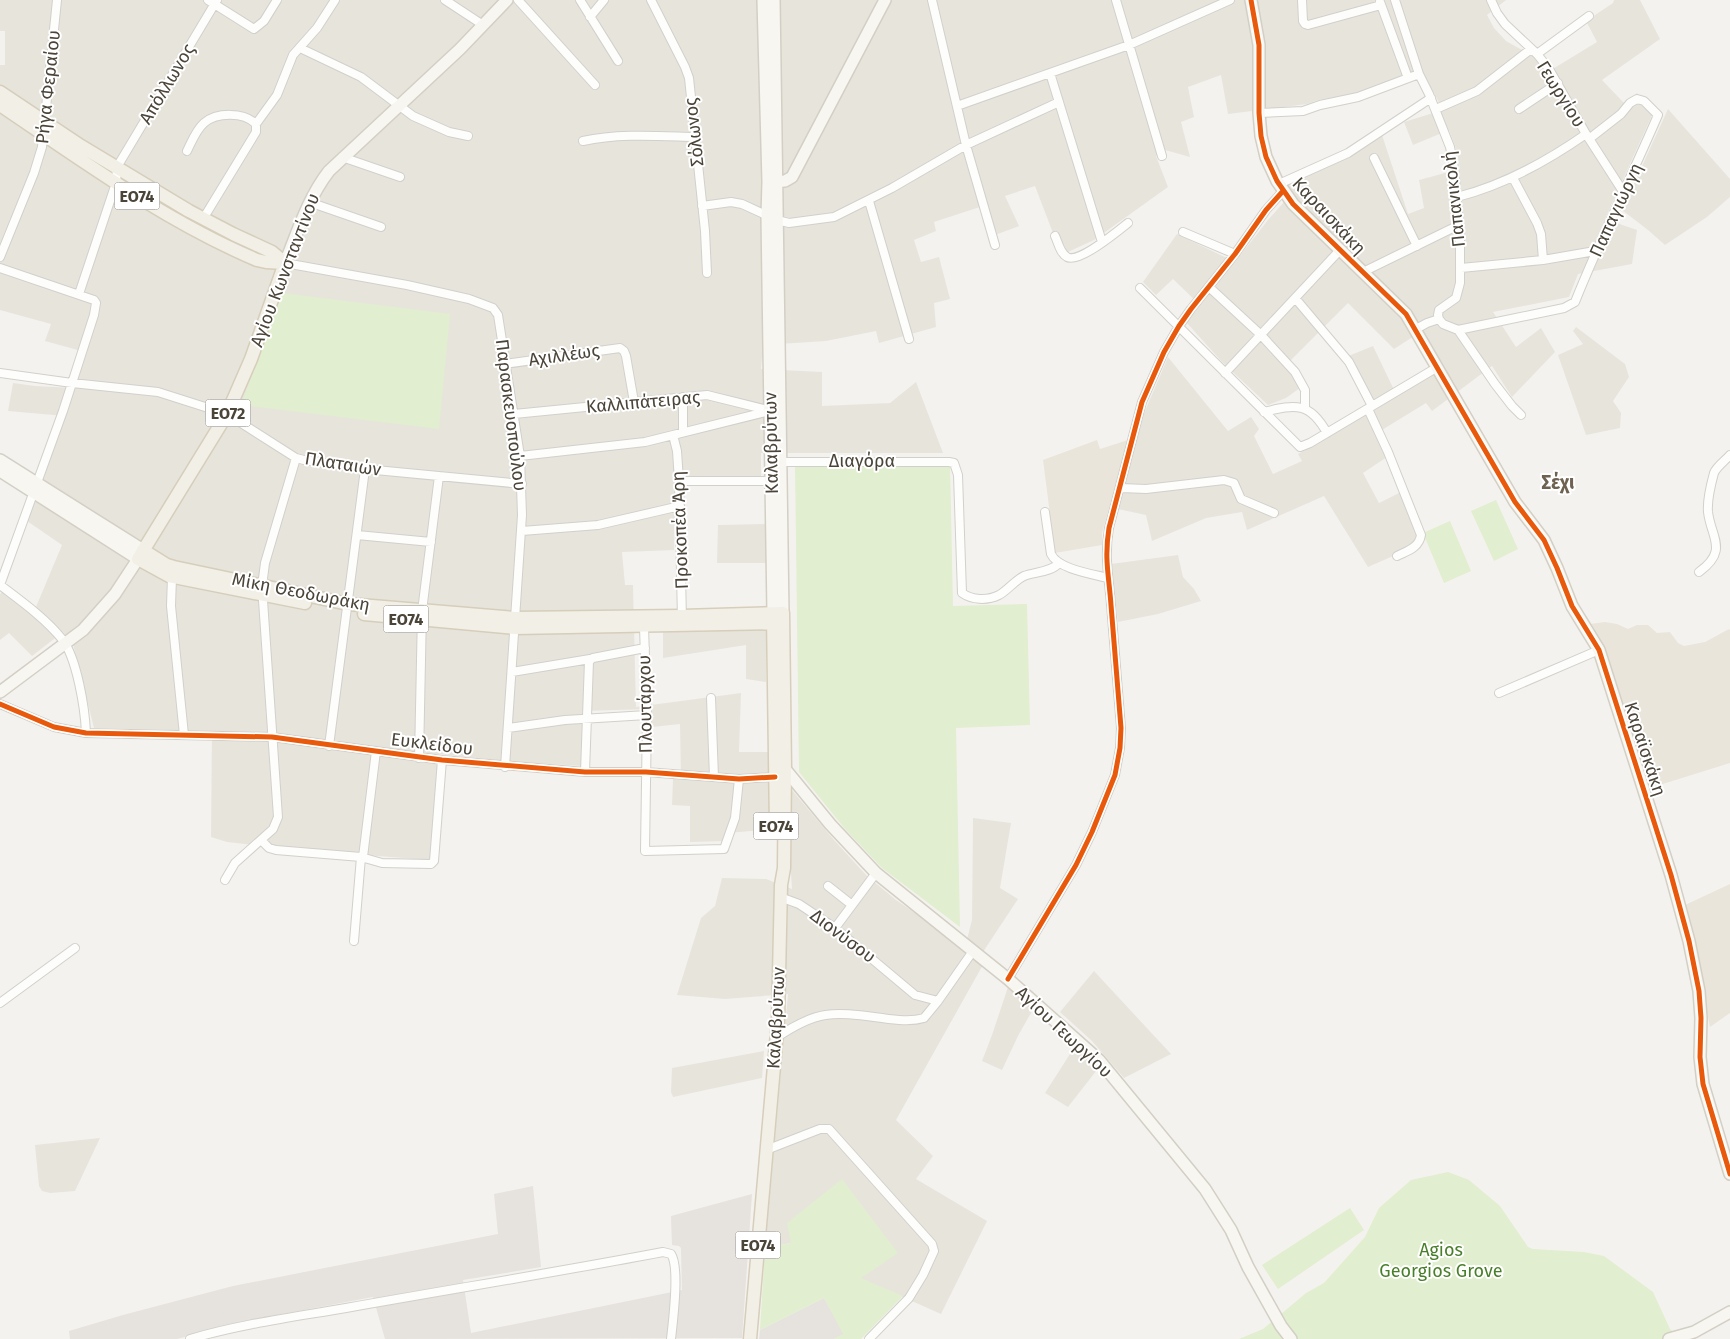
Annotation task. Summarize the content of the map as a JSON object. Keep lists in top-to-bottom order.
{
  "streets": {
    "main road": [
      "ΕΟ74",
      "Αγίου Κωνσταντίνου",
      "ΕΟ72",
      "Καλαβρύτων",
      "Μίκη Θεοδωράκη"
    ],
    "street": [
      "Απόλλωνος",
      "Ρήγα Φεραίου",
      "Γεωργίου",
      "Σόλωνος",
      "Παπανικολή",
      "Παπαγιώργη",
      "Καραισκάκη",
      "Αχιλλέως",
      "Καλλιπάτειρας",
      "Παρασκευοπούλου",
      "Διαγόρα",
      "Πλαταιών",
      "Προκοπέα Άρη",
      "Πλουτάρχου",
      "Ευκλείδου",
      "Καραϊσκάκη",
      "Διονύσου",
      "Αγίου Γεωργίου"
    ]
  },
  "crossings": [
    ["Απόλλωνος", "ΕΟ74"],
    ["Ρήγα Φεραίου", "ΕΟ74"],
    ["Γεωργίου", "Παπαγιώργη"],
    ["ΕΟ74", "Αγίου Κωνσταντίνου"],
    ["ΕΟ74", "Παρασκευοπούλου"],
    ["ΕΟ74", "Καλαβρύτων"],
    ["Καραισκάκη", "Καραϊσκάκη"],
    ["Αγίου Κωνσταντίνου", "ΕΟ72"],
    ["Αγίου Κωνσταντίνου", "Παρασκευοπούλου"],
    ["Αγίου Κωνσταντίνου", "Πλαταιών"],
    ["Αγίου Κωνσταντίνου", "Μίκη Θεοδωράκη"],
    ["Αχιλλέως", "Καλλιπάτειρας"],
    ["Αχιλλέως", "Παρασκευοπούλου"],
    ["Καλλιπάτειρας", "Παρασκευοπούλου"],
    ["Καλλιπάτειρας", "Καλαβρύτων"],
    ["ΕΟ72", "Μίκη Θεοδωράκη"],
    ["Παρασκευοπούλου", "Πλαταιών"],
    ["Παρασκευοπούλου", "Μίκη Θεοδωράκη"],
    ["Παρασκευοπούλου", "Ευκλείδου"],
    ["Καλαβρύτων", "Διαγόρα"],
    ["Καλαβρύτων", "Μίκη Θεοδωράκη"],
    ["Καλαβρύτων", "Ευκλείδου"],
    ["Καλαβρύτων", "Διονύσου"],
    ["Καλαβρύτων", "Αγίου Γεωργίου"],
    ["Προκοπέα Άρη", "Μίκη Θεοδωράκη"],
    ["Μίκη Θεοδωράκη", "Πλουτάρχου"],
    ["Πλουτάρχου", "Ευκλείδου"],
    ["Ευκλείδου", "Αγίου Γεωργίου"]
  ],
  "districts": ["Σέχι"],
  "parks": ["Agios Georgios Grove"]
}
